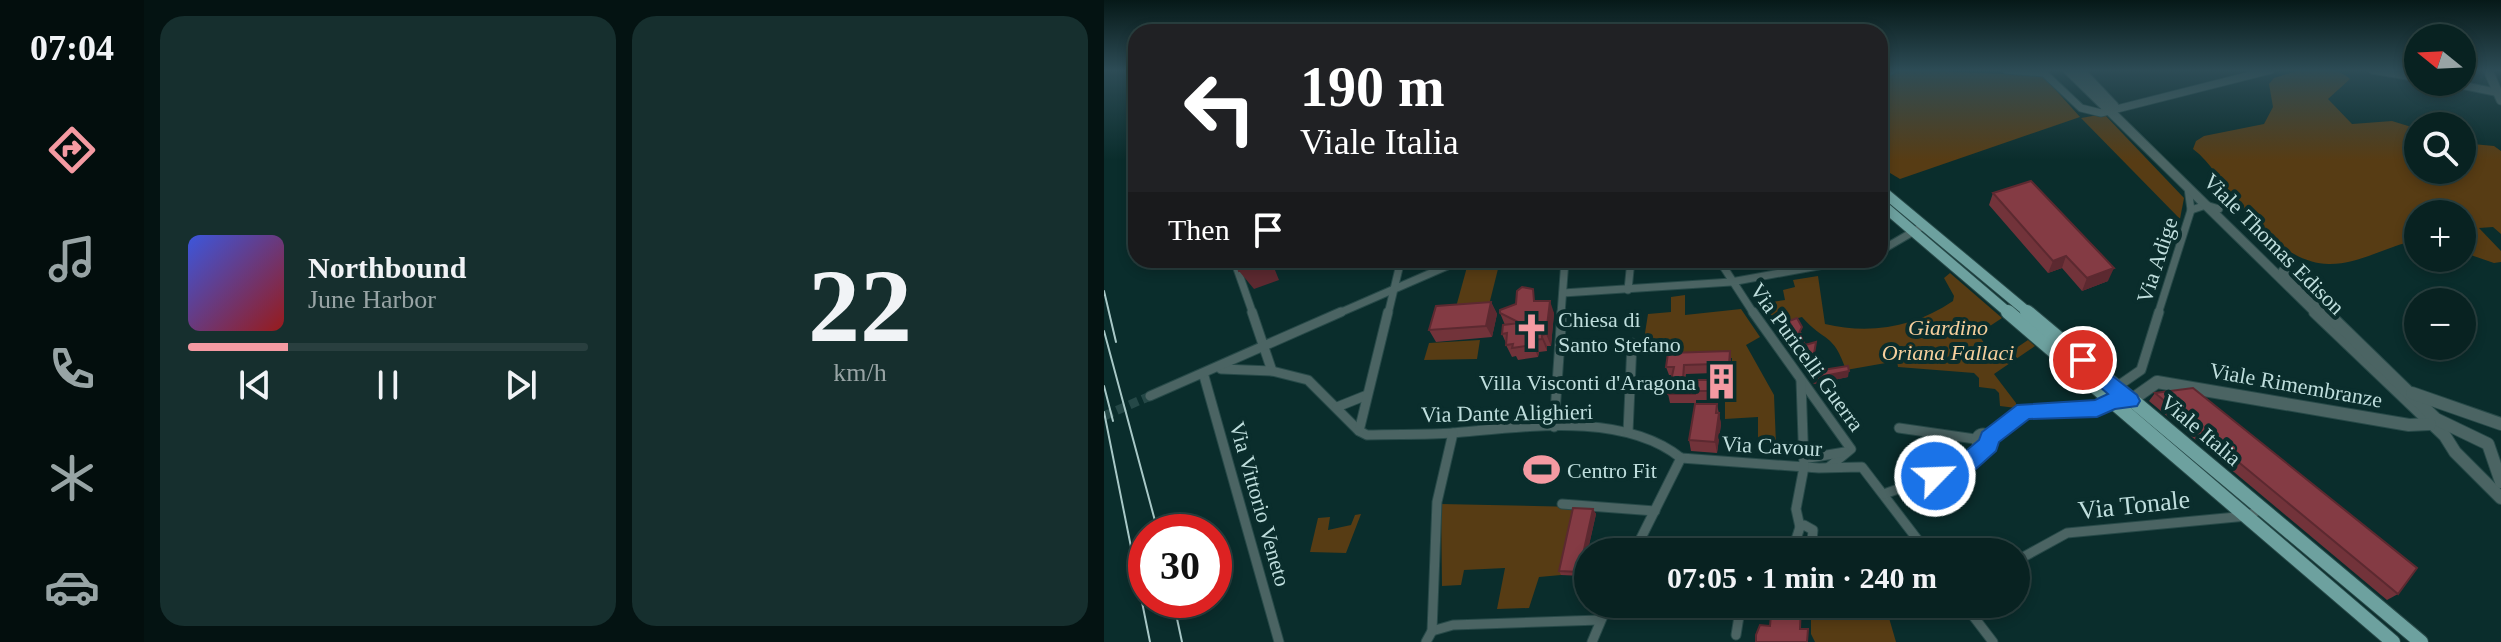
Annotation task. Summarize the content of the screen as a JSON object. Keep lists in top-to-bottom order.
{
  "streets": {
    "main road": ["Viale Italia"],
    "street": [
      "Viale Thomas Edison",
      "Via Adige",
      "Via Puricelli Guerra",
      "Viale Rimembranze",
      "Via Dante Alighieri",
      "Via Cavour",
      "Via Vittorio Veneto",
      "Via Tonale"
    ]
  },
  "crossings": [
    ["Viale Thomas Edison", "Via Adige"],
    ["Viale Thomas Edison", "Viale Rimembranze"],
    ["Via Adige", "Viale Rimembranze"],
    ["Via Puricelli Guerra", "Via Cavour"],
    ["Via Dante Alighieri", "Via Cavour"],
    ["Viale Italia", "Via Tonale"]
  ],
  "parks": ["Giardino Oriana Fallaci"],
  "places": {
    "church": ["Chiesa di Santo Stefano"],
    "building": ["Villa Visconti d'Aragona"],
    "sports": ["Centro Fit"]
  },
  "north": "left",
  "page": {
    "tabs": "07:04",
    "tile": ["22", "km/h"],
    "map_buttons": ["+", "−"],
    "turn": ["190 m", "Viale Italia"],
    "then": "Then",
    "song": ["Northbound", "June Harbor"],
    "limit": "30",
    "trip": "07:05 · 1 min · 240 m"
  }
}
